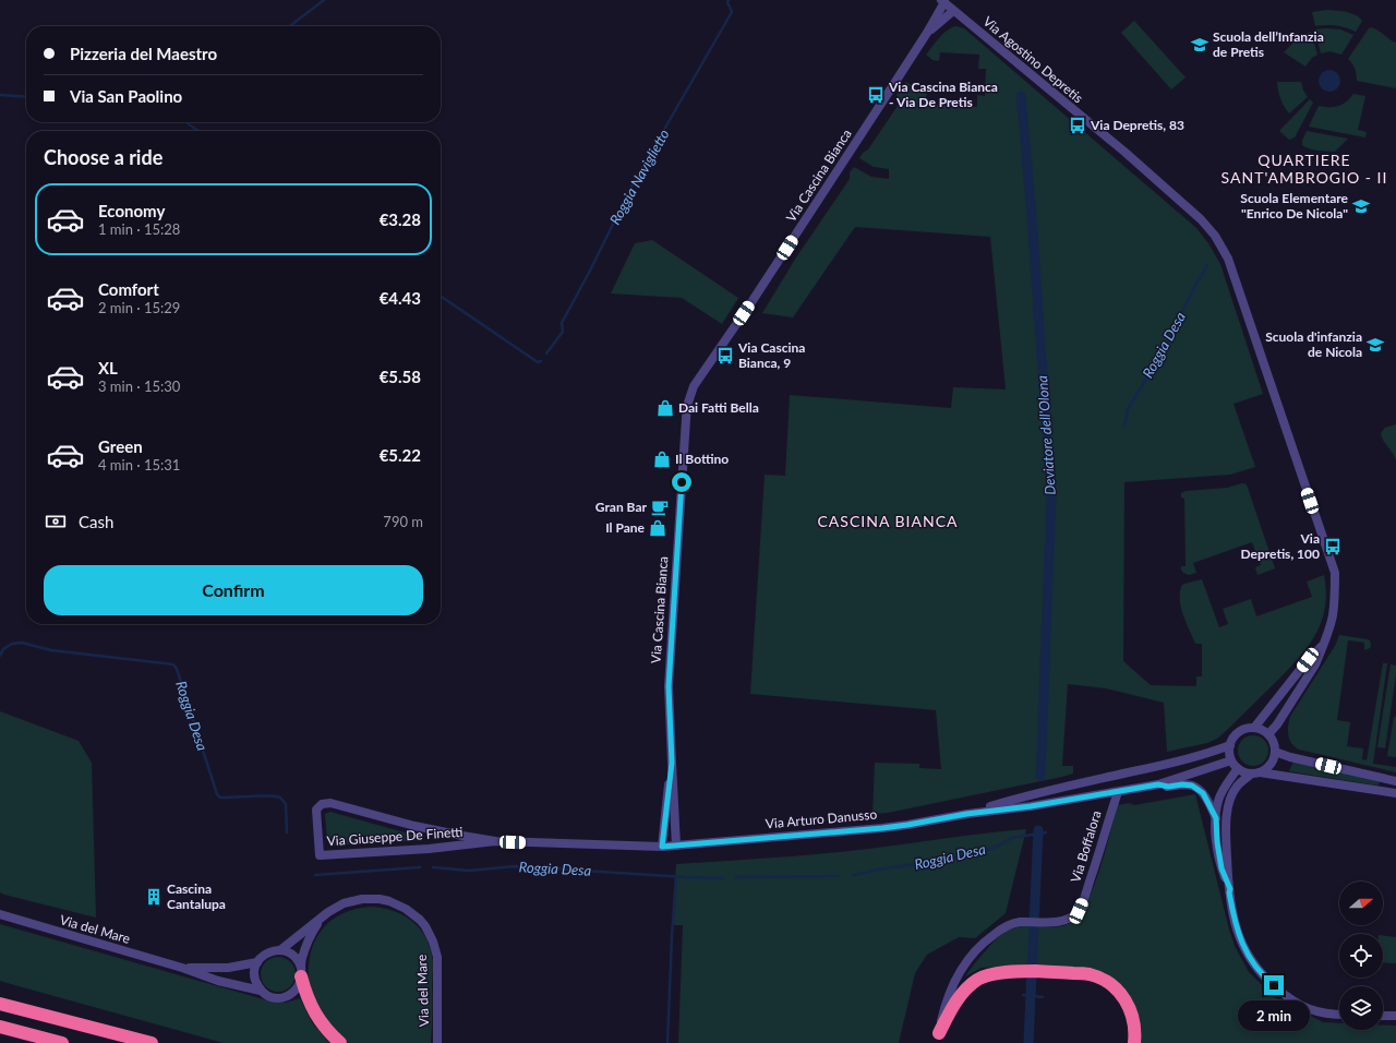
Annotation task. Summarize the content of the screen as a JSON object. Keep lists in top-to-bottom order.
{
  "streets": {
    "street": [
      "Via Agostino Depretis",
      "Via Cascina Bianca",
      "Via Arturo Danusso",
      "Via Giuseppe De Finetti",
      "Via Boffalora",
      "Via del Mare"
    ]
  },
  "crossings": [
    ["Via Agostino Depretis", "Via Cascina Bianca"],
    ["Via Agostino Depretis", "Via Arturo Danusso"],
    ["Via Cascina Bianca", "Via Arturo Danusso"],
    ["Via Cascina Bianca", "Via Giuseppe De Finetti"],
    ["Via Arturo Danusso", "Via Giuseppe De Finetti"],
    ["Via Arturo Danusso", "Via Boffalora"]
  ],
  "districts": ["QUARTIERE SANT'AMBROGIO - II", "CASCINA BIANCA"],
  "water": ["Roggia Naviglietto", "Roggia Desa", "Deviatore dell'Olona"],
  "places": {
    "school or university": ["Scuola dell’Infanzia de Pretis", "Scuola Elementare \"Enrico De Nicola\"", "Scuola d'infanzia de Nicola"],
    "bus stop": [
      "Via Cascina Bianca - Via De Pretis",
      "Via Depretis, 83",
      "Via Cascina Bianca, 9",
      "Via Depretis, 100"
    ],
    "shop": ["Dai Fatti Bella", "Il Bottino", "Il Pane"],
    "cafe": ["Gran Bar"],
    "building": ["Cascina Cantalupa"]
  },
  "north": "right",
  "page": {
    "banner": ["Pizzeria del Maestro", "Via San Paolino"],
    "heading": "Choose a ride",
    "list": [
      {
        "name": "Economy",
        "note": "1 min · 15:28",
        "value": "€3.28"
      },
      {
        "name": "Comfort",
        "note": "2 min · 15:29",
        "value": "€4.43"
      },
      {
        "name": "XL",
        "note": "3 min · 15:30",
        "value": "€5.58"
      },
      {
        "name": "Green",
        "note": "4 min · 15:31",
        "value": "€5.22"
      }
    ],
    "pay": ["Cash", "790 m"],
    "buttons": "Confirm",
    "bubble": "2 min"
  }
}
